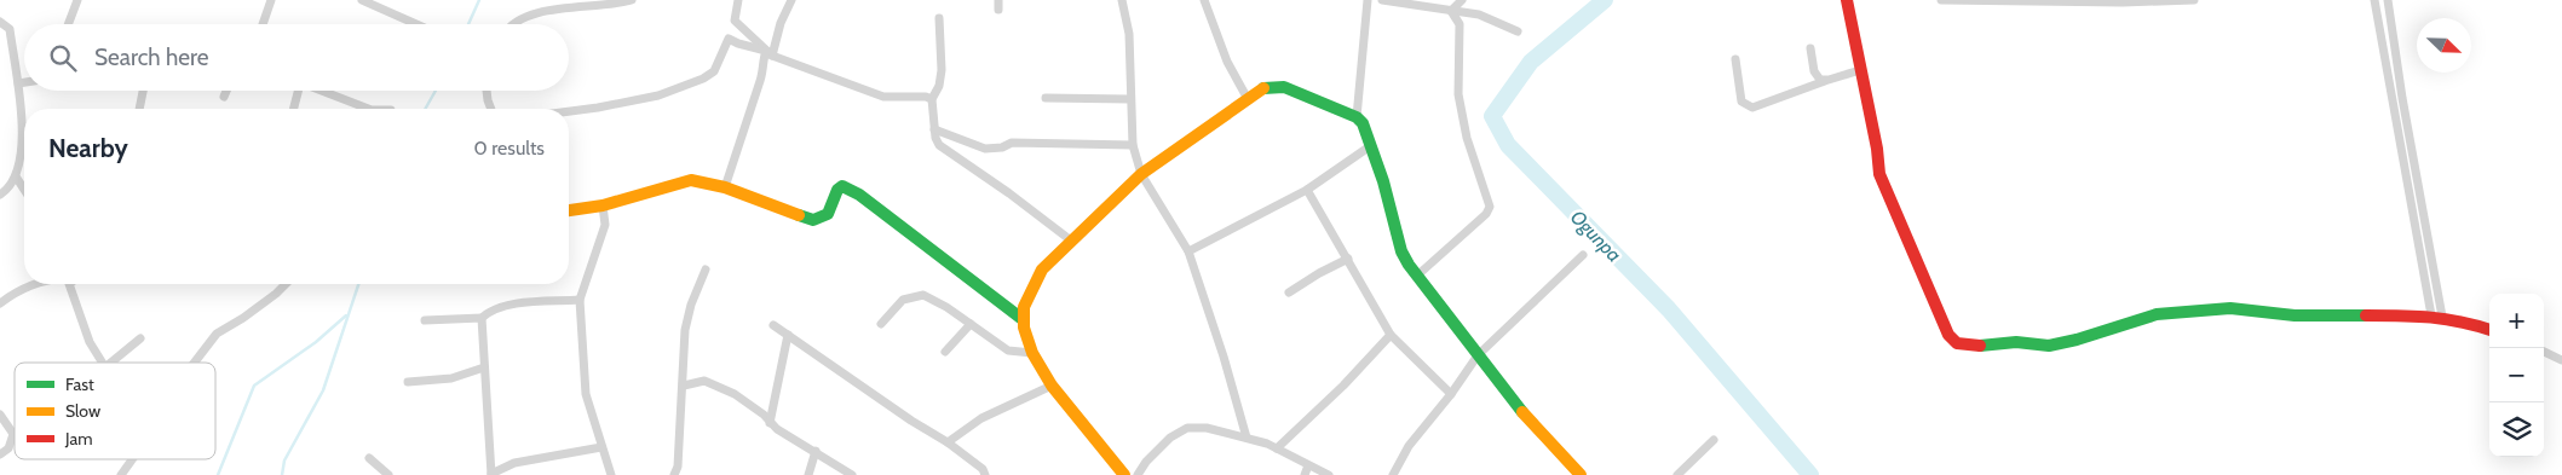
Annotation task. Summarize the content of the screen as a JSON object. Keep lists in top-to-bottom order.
{
  "water": ["Ogunpa"],
  "legend": ["Fast", "Slow", "Jam"],
  "north": "bottom right",
  "page": {
    "search": "Search here",
    "heading": ["Nearby", "0 results"],
    "map_buttons": ["+", "−"]
  }
}
